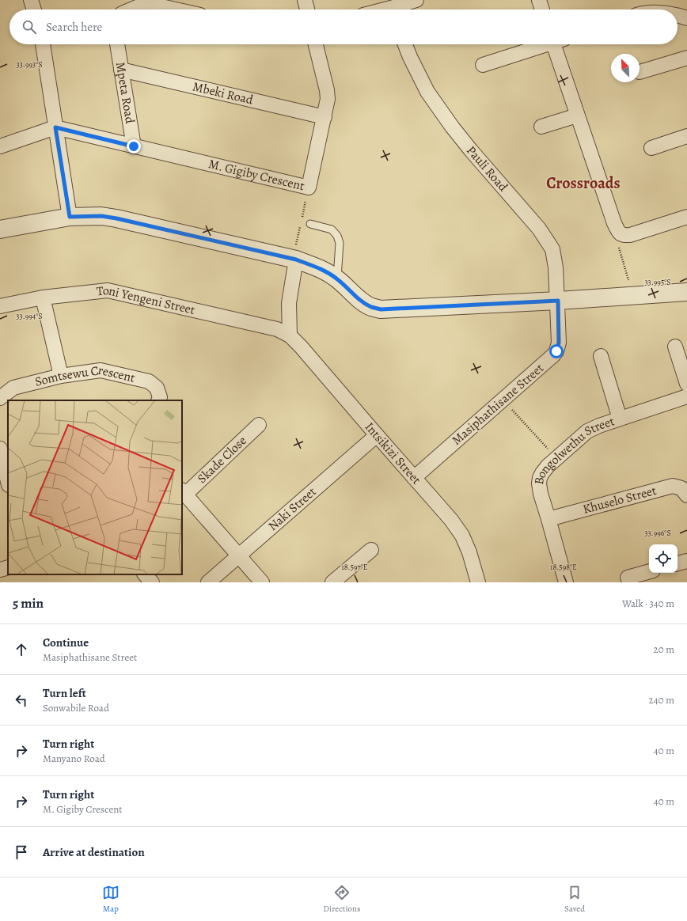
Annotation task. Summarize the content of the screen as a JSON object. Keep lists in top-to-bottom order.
{
  "streets": {
    "street": [
      "Mpeta Road",
      "Mbeki Road",
      "Pauli Road",
      "M. Gigiby Crescent",
      "Toni Yengeni Street",
      "Somtsewu Crescent",
      "Masiphathisane Street",
      "Intsikizi Street",
      "Bongolwethu Street",
      "Skade Close",
      "Khuselo Street",
      "Naki Street"
    ]
  },
  "crossings": [
    ["Mpeta Road", "Mbeki Road"],
    ["Mpeta Road", "M. Gigiby Crescent"],
    ["Mbeki Road", "M. Gigiby Crescent"],
    ["Pauli Road", "Masiphathisane Street"],
    ["Toni Yengeni Street", "Intsikizi Street"],
    ["Masiphathisane Street", "Intsikizi Street"],
    ["Intsikizi Street", "Naki Street"],
    ["Bongolwethu Street", "Khuselo Street"]
  ],
  "districts": ["Crossroads"],
  "north": "top left",
  "page": {
    "search": "Search here",
    "heading": ["5 min", "Walk · 340 m"],
    "list": [
      ["Continue", "Masiphathisane Street", "20 m"],
      ["Turn left", "Sonwabile Road", "240 m"],
      ["Turn right", "Manyano Road", "40 m"],
      ["Turn right", "M. Gigiby Crescent", "40 m"],
      "Arrive at destination"
    ],
    "nav": ["Map", "Directions", "Saved"]
  },
  "coordinates": [
    "33.993°S",
    "33.995°S",
    "33.994°S",
    "33.996°S",
    "18.597°E",
    "18.598°E"
  ]
}
